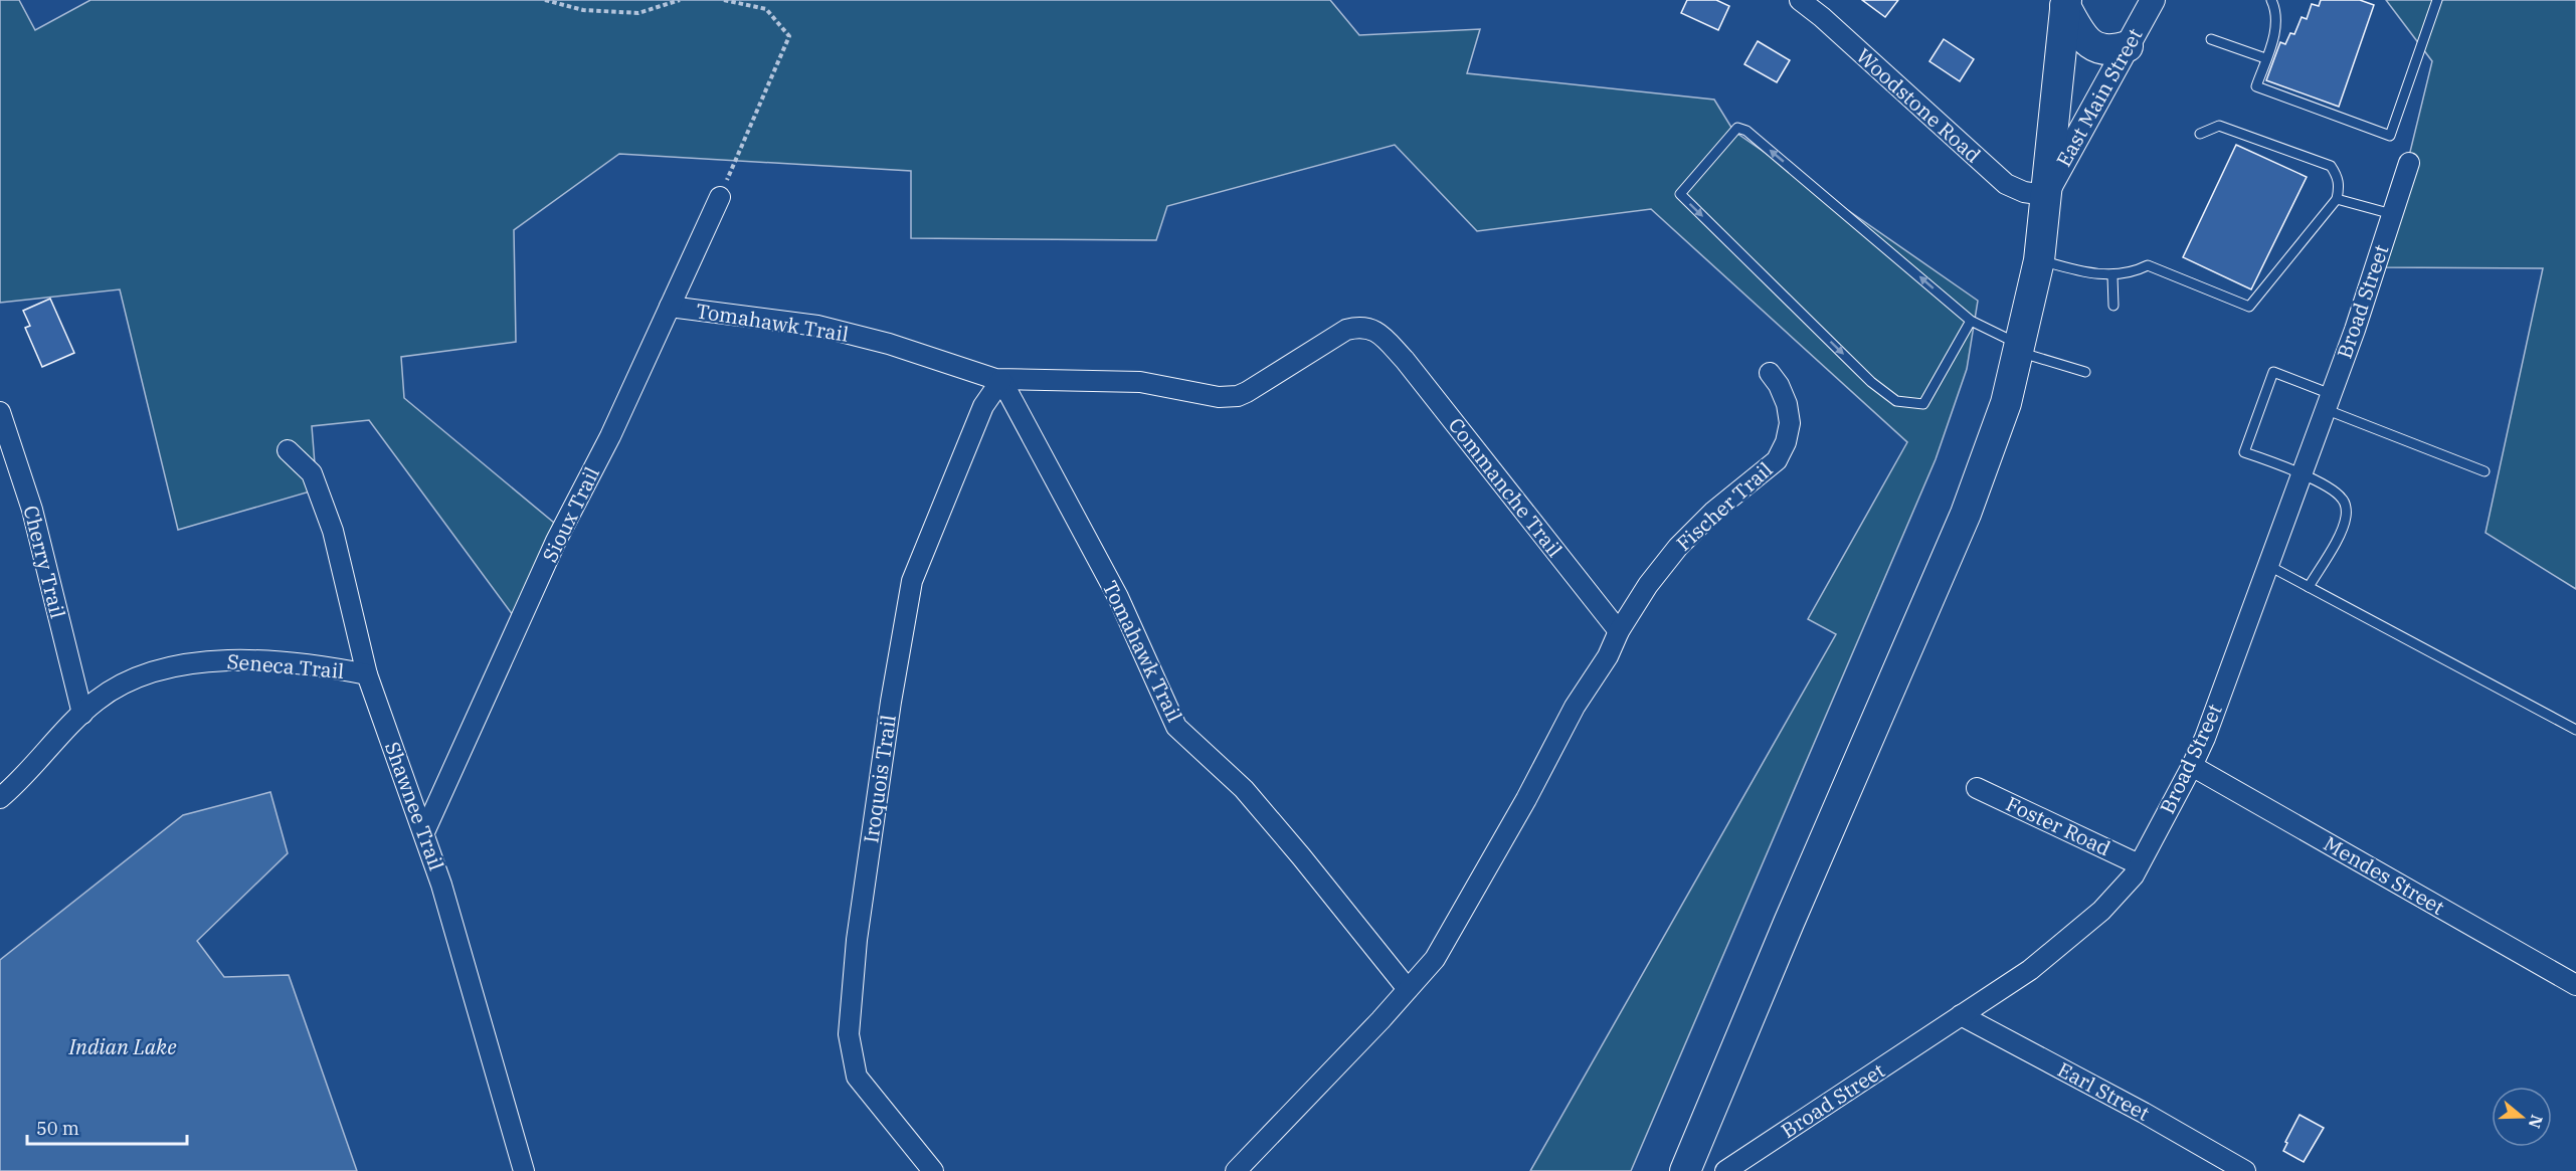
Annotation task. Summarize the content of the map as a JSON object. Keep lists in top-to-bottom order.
{
  "streets": {
    "street": [
      "East Main Street",
      "Woodstone Road",
      "Broad Street",
      "Tomahawk Trail",
      "Commanche Trail",
      "Fischer Trail",
      "Sioux Trail",
      "Cherry Trail",
      "Seneca Trail",
      "Iroquois Trail",
      "Shawnee Trail",
      "Foster Road",
      "Mendes Street",
      "Earl Street"
    ]
  },
  "crossings": [
    ["East Main Street", "Woodstone Road"],
    ["Broad Street", "Foster Road"],
    ["Broad Street", "Mendes Street"],
    ["Broad Street", "Earl Street"],
    ["Tomahawk Trail", "Commanche Trail"],
    ["Tomahawk Trail", "Sioux Trail"],
    ["Tomahawk Trail", "Iroquois Trail"],
    ["Commanche Trail", "Fischer Trail"],
    ["Commanche Trail", "Iroquois Trail"],
    ["Sioux Trail", "Shawnee Trail"],
    ["Cherry Trail", "Seneca Trail"],
    ["Seneca Trail", "Shawnee Trail"]
  ],
  "water": ["Indian Lake"],
  "scale_bar": "50 m",
  "north": "right"
}
